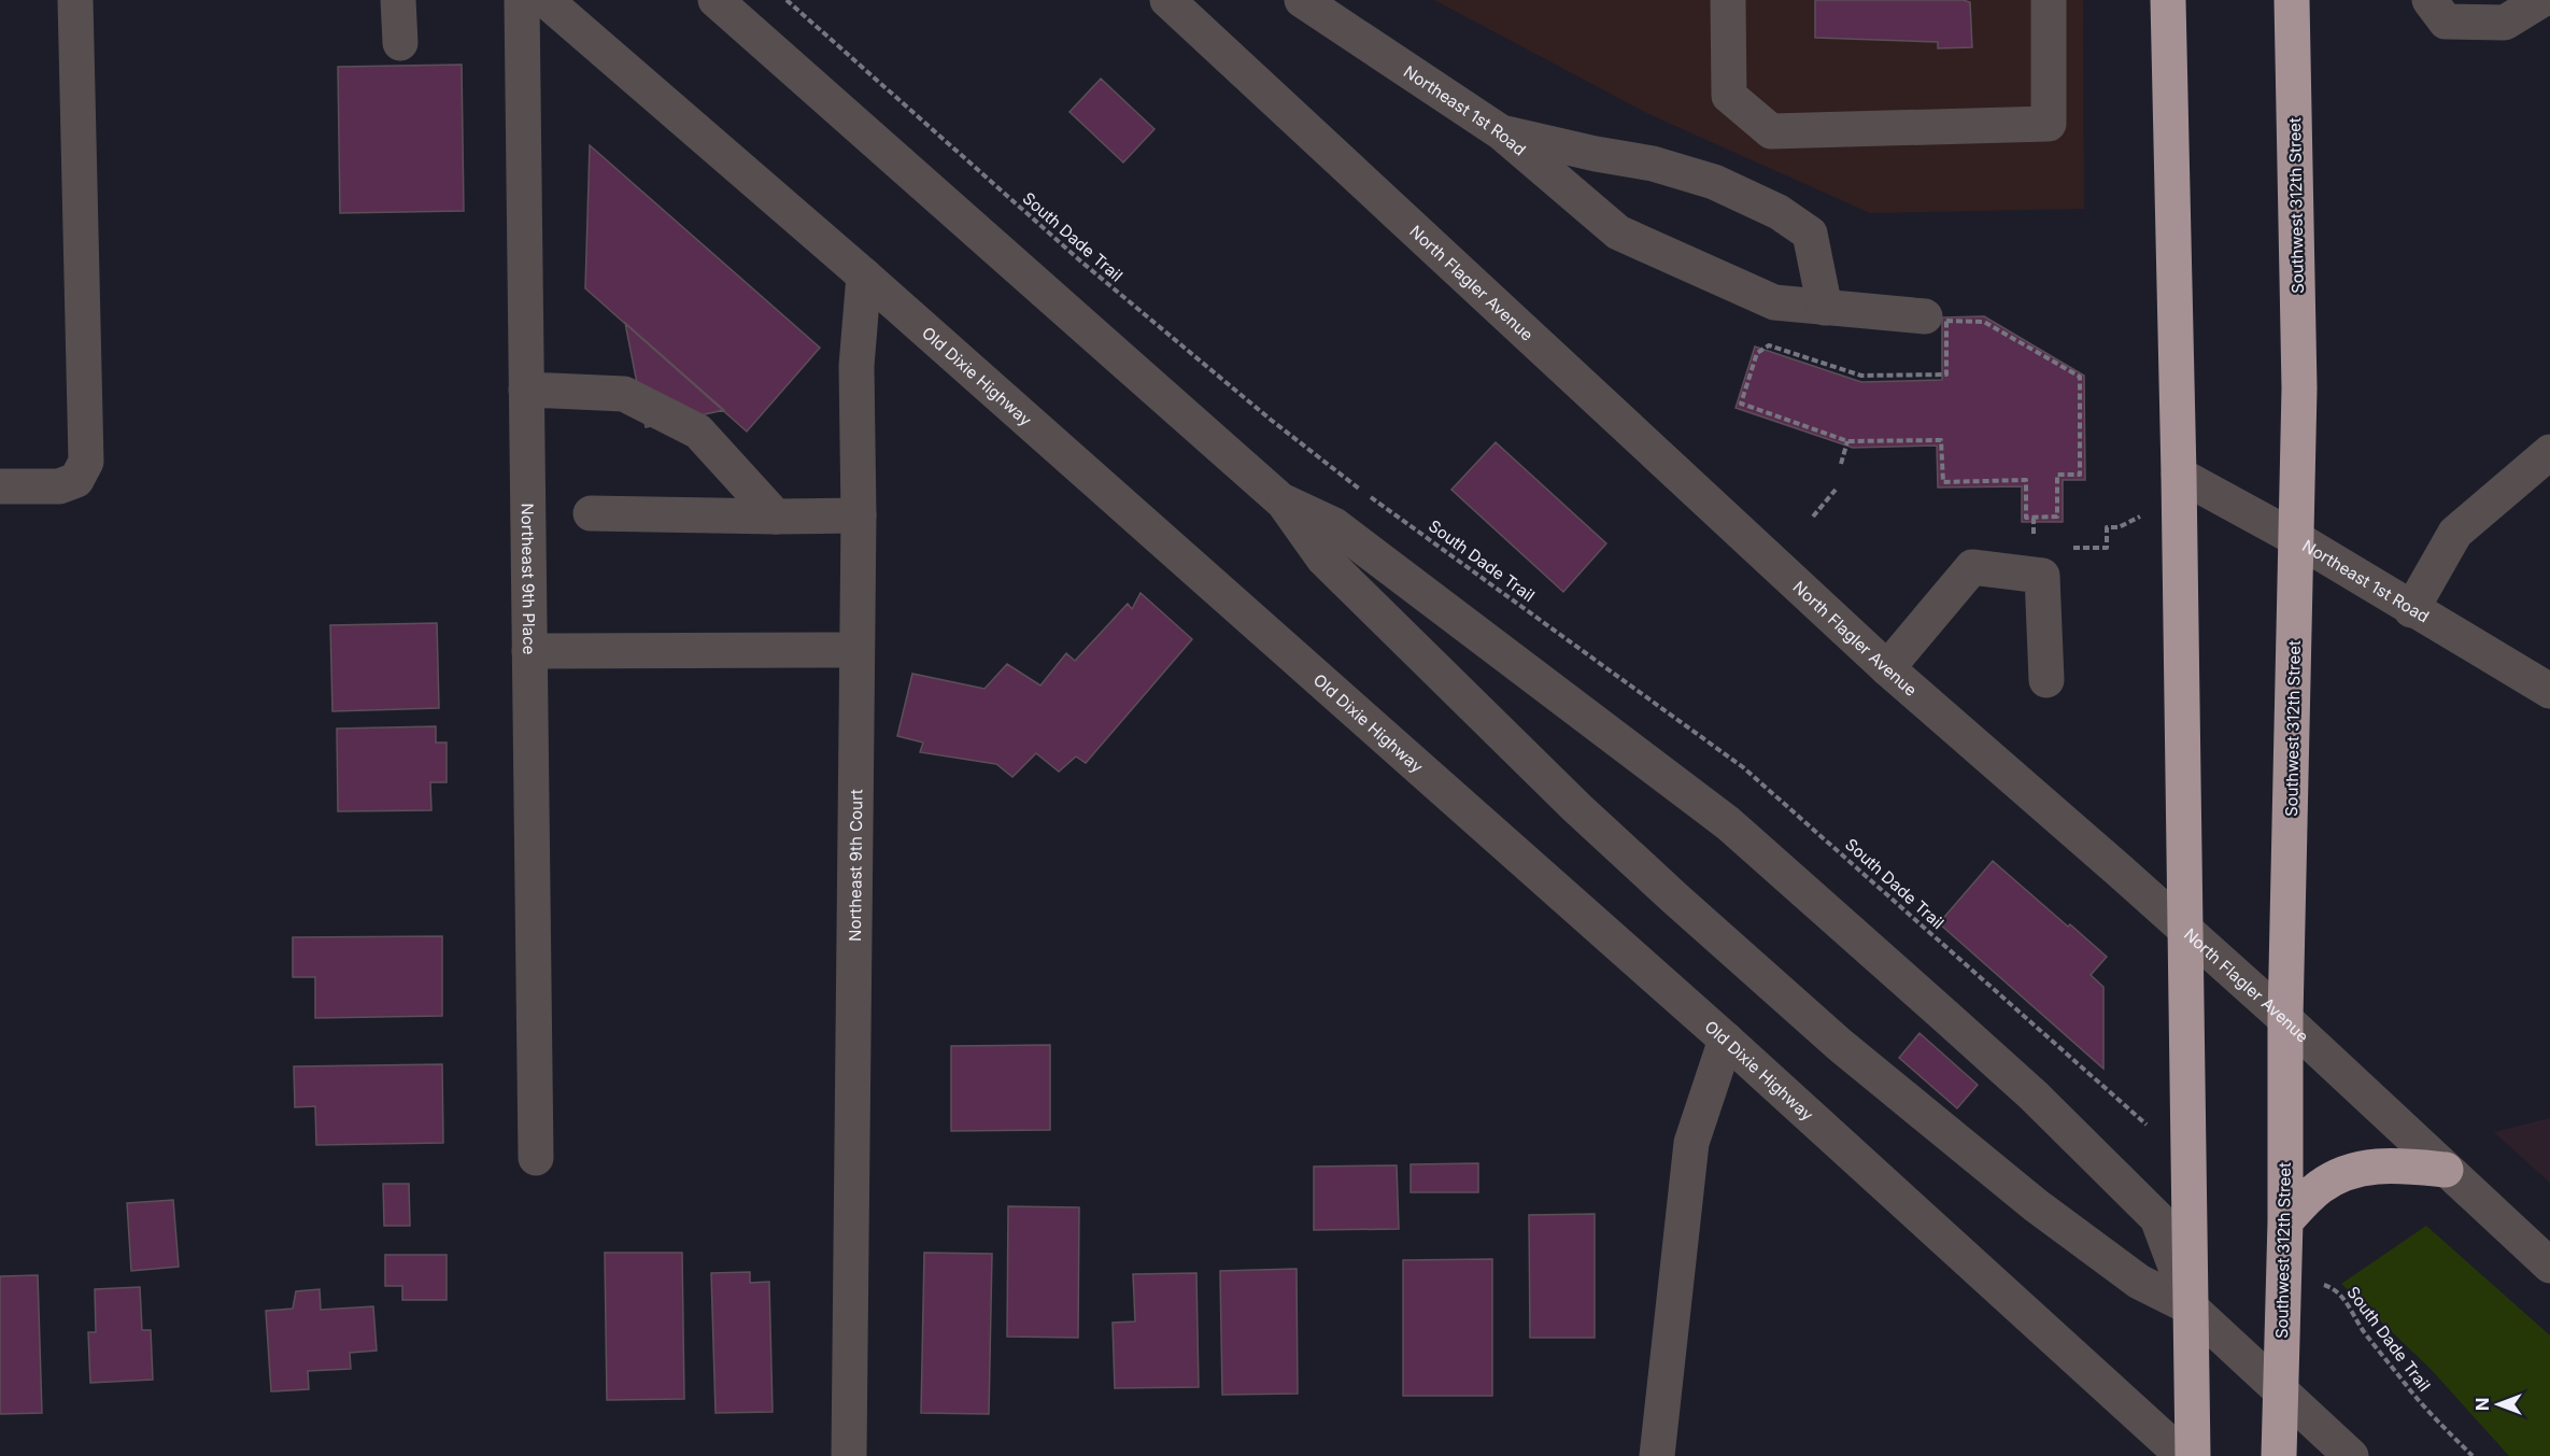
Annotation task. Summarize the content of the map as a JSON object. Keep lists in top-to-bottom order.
{
  "streets": {
    "highway": ["Southwest 312th Street"],
    "street": [
      "Northeast 1st Road",
      "North Flagler Avenue",
      "Old Dixie Highway",
      "Northeast 9th Place",
      "Northeast 9th Court"
    ],
    "path": ["South Dade Trail"]
  },
  "crossings": [
    ["Northeast 1st Road", "Southwest 312th Street"],
    ["Southwest 312th Street", "North Flagler Avenue"],
    ["Old Dixie Highway", "Northeast 9th Court"]
  ],
  "north": "left"
}
